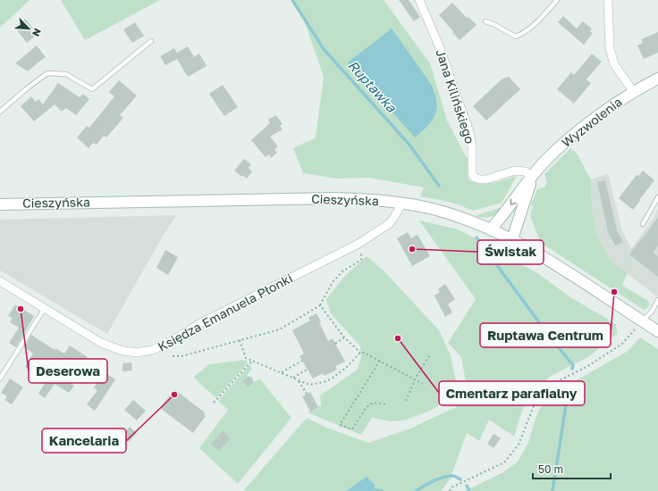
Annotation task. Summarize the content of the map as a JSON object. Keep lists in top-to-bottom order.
{
  "streets": {
    "main road": ["Wyzwolenia", "Cieszyńska"],
    "street": ["Jana Kilińskiego", "Księdza Emanuela Płonki"]
  },
  "crossings": [
    ["Jana Kilińskiego", "Wyzwolenia"],
    ["Wyzwolenia", "Cieszyńska"],
    ["Cieszyńska", "Księdza Emanuela Płonki"]
  ],
  "water": ["Ruptawka"],
  "places": [
    "Świstak",
    "Ruptawa Centrum",
    "Deserowa",
    "Cmentarz parafialny",
    "Kancelaria"
  ],
  "scale_bar": "50 m",
  "north": "bottom right"
}
